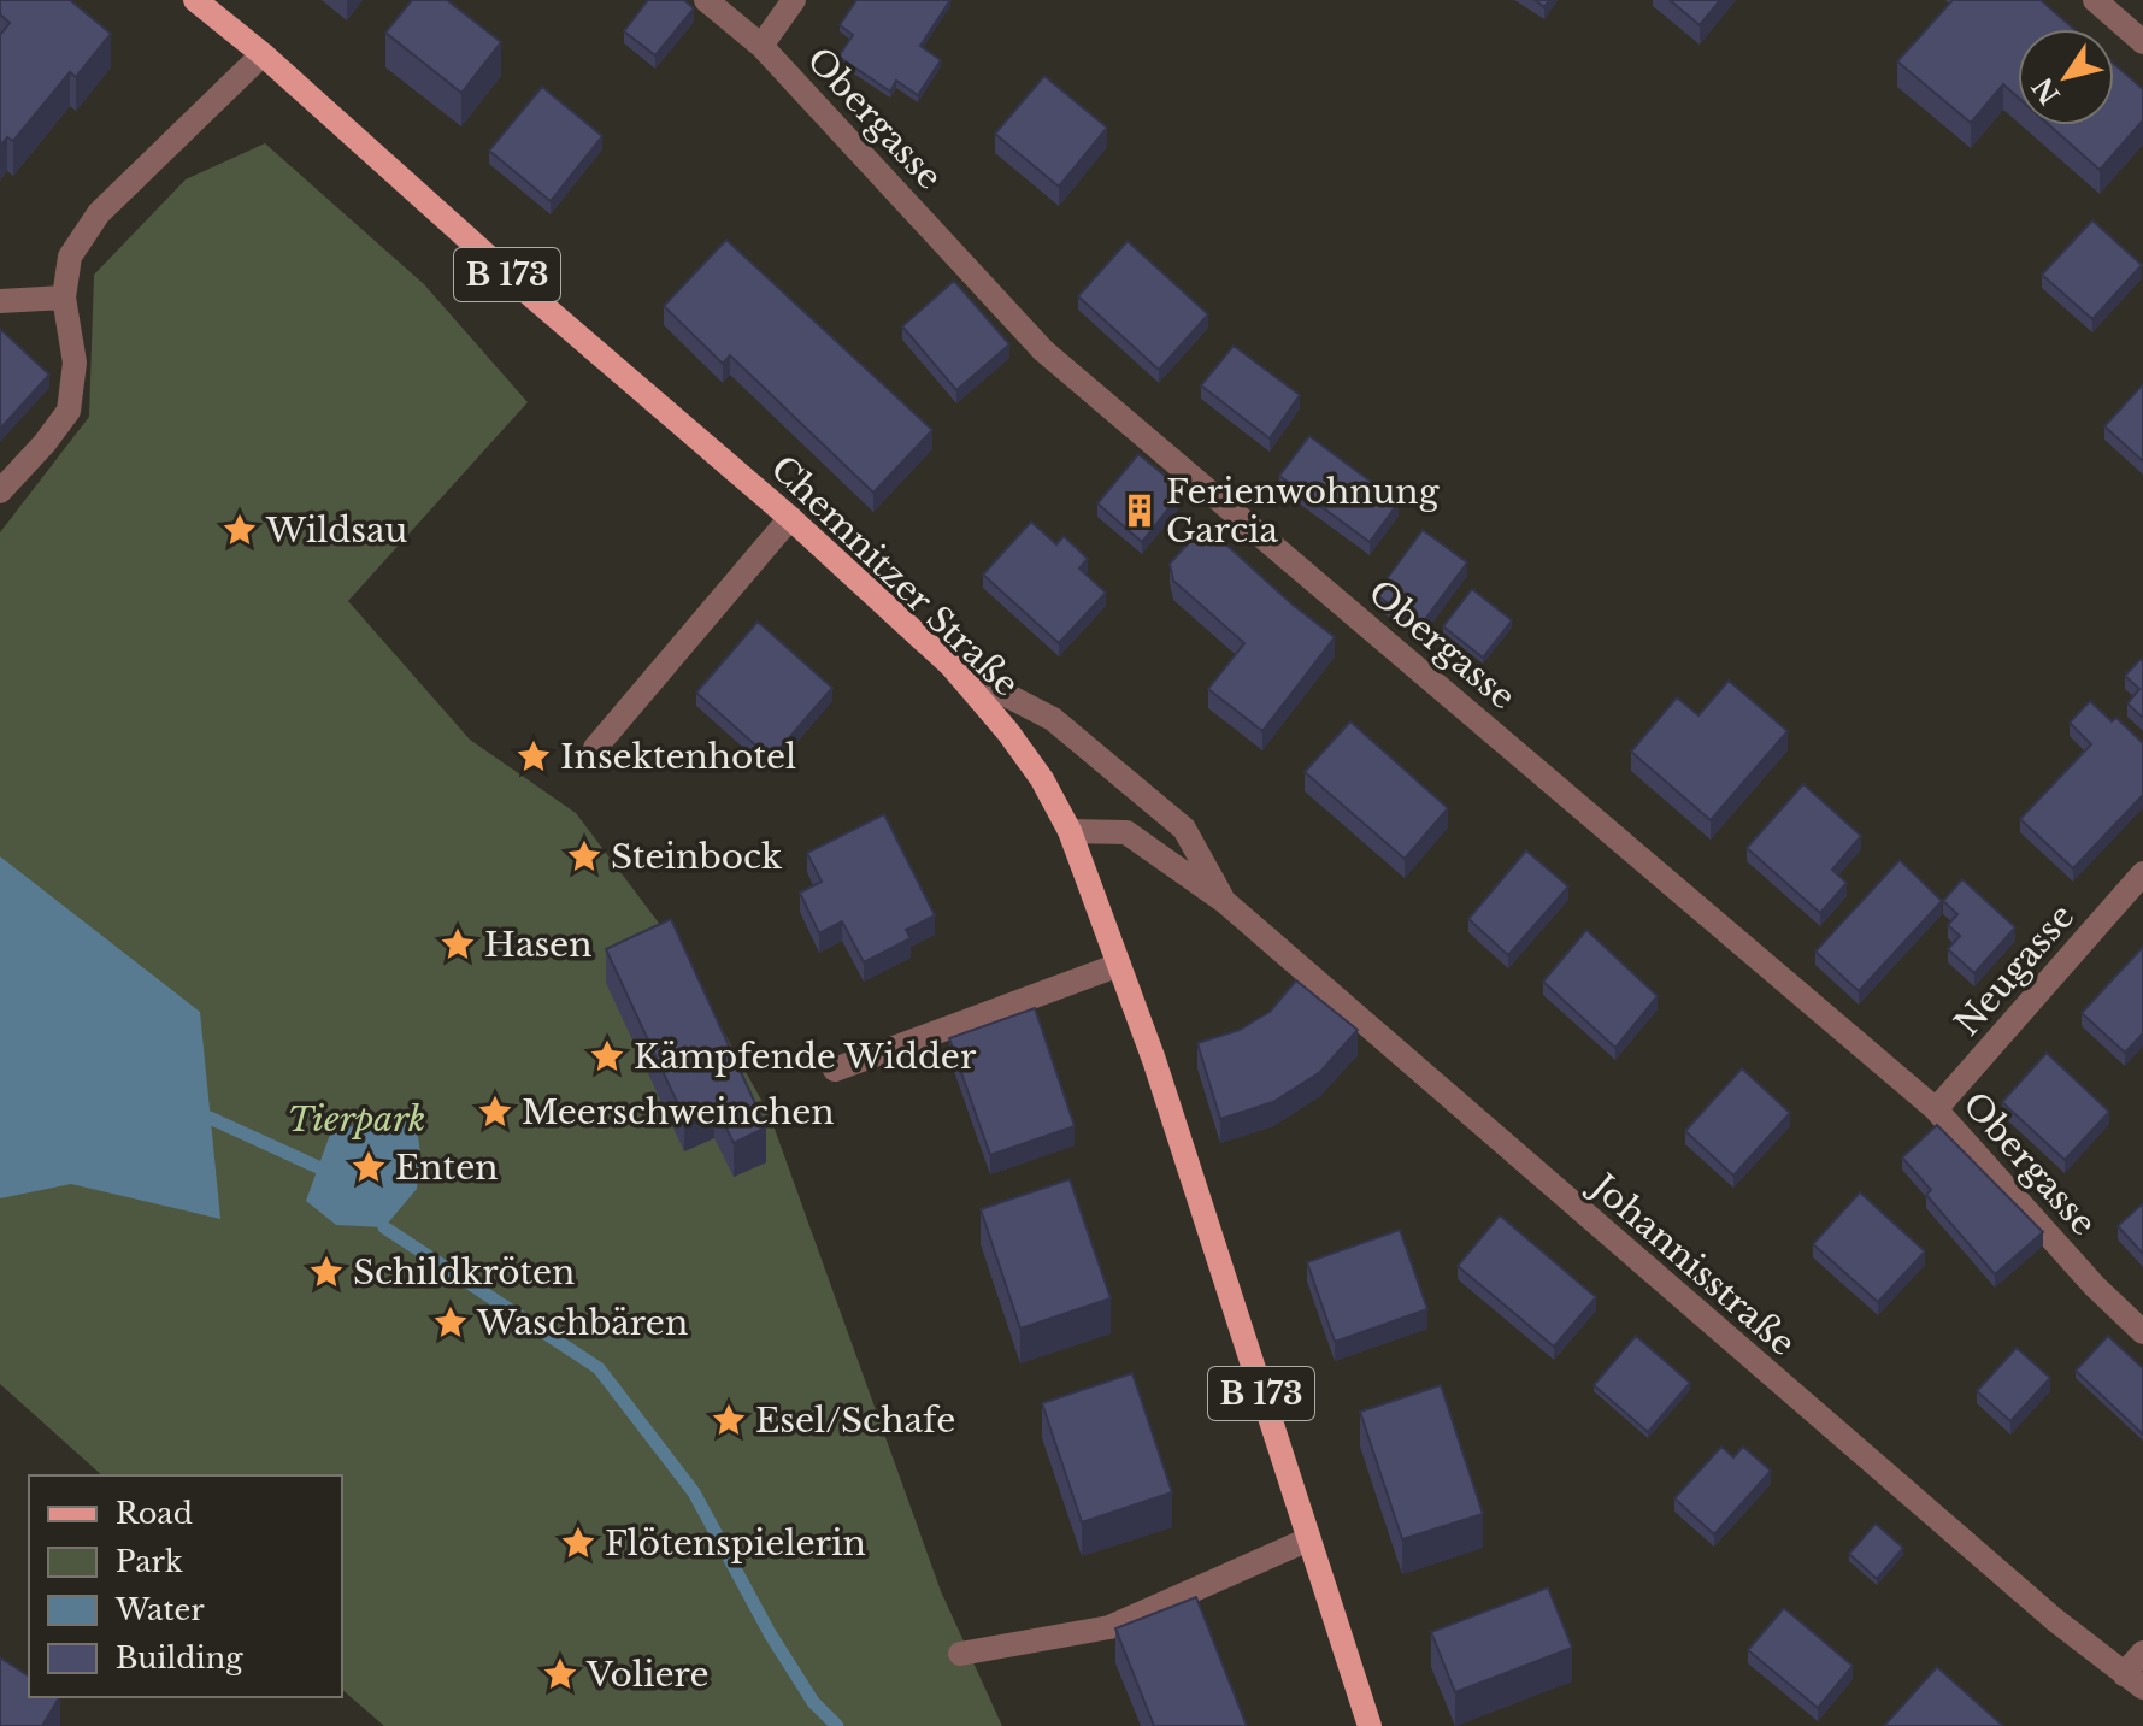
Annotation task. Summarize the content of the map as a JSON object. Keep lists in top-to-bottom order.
{
  "streets": {
    "main road": ["B 173", "Chemnitzer Straße"],
    "street": ["Obergasse", "Neugasse", "Johannisstraße"]
  },
  "crossings": [
    ["Obergasse", "Neugasse"],
    ["Chemnitzer Straße", "Johannisstraße"]
  ],
  "parks": ["Tierpark"],
  "places": {
    "building": ["Ferienwohnung Garcia"],
    "place": [
      "Wildsau",
      "Insektenhotel",
      "Steinbock",
      "Hasen",
      "Kämpfende Widder",
      "Meerschweinchen",
      "Enten",
      "Schildkröten",
      "Waschbären",
      "Esel/Schafe",
      "Flötenspielerin",
      "Voliere"
    ]
  },
  "legend": [
    "Road",
    "Park",
    "Water",
    "Building"
  ],
  "north": "bottom left"
}
